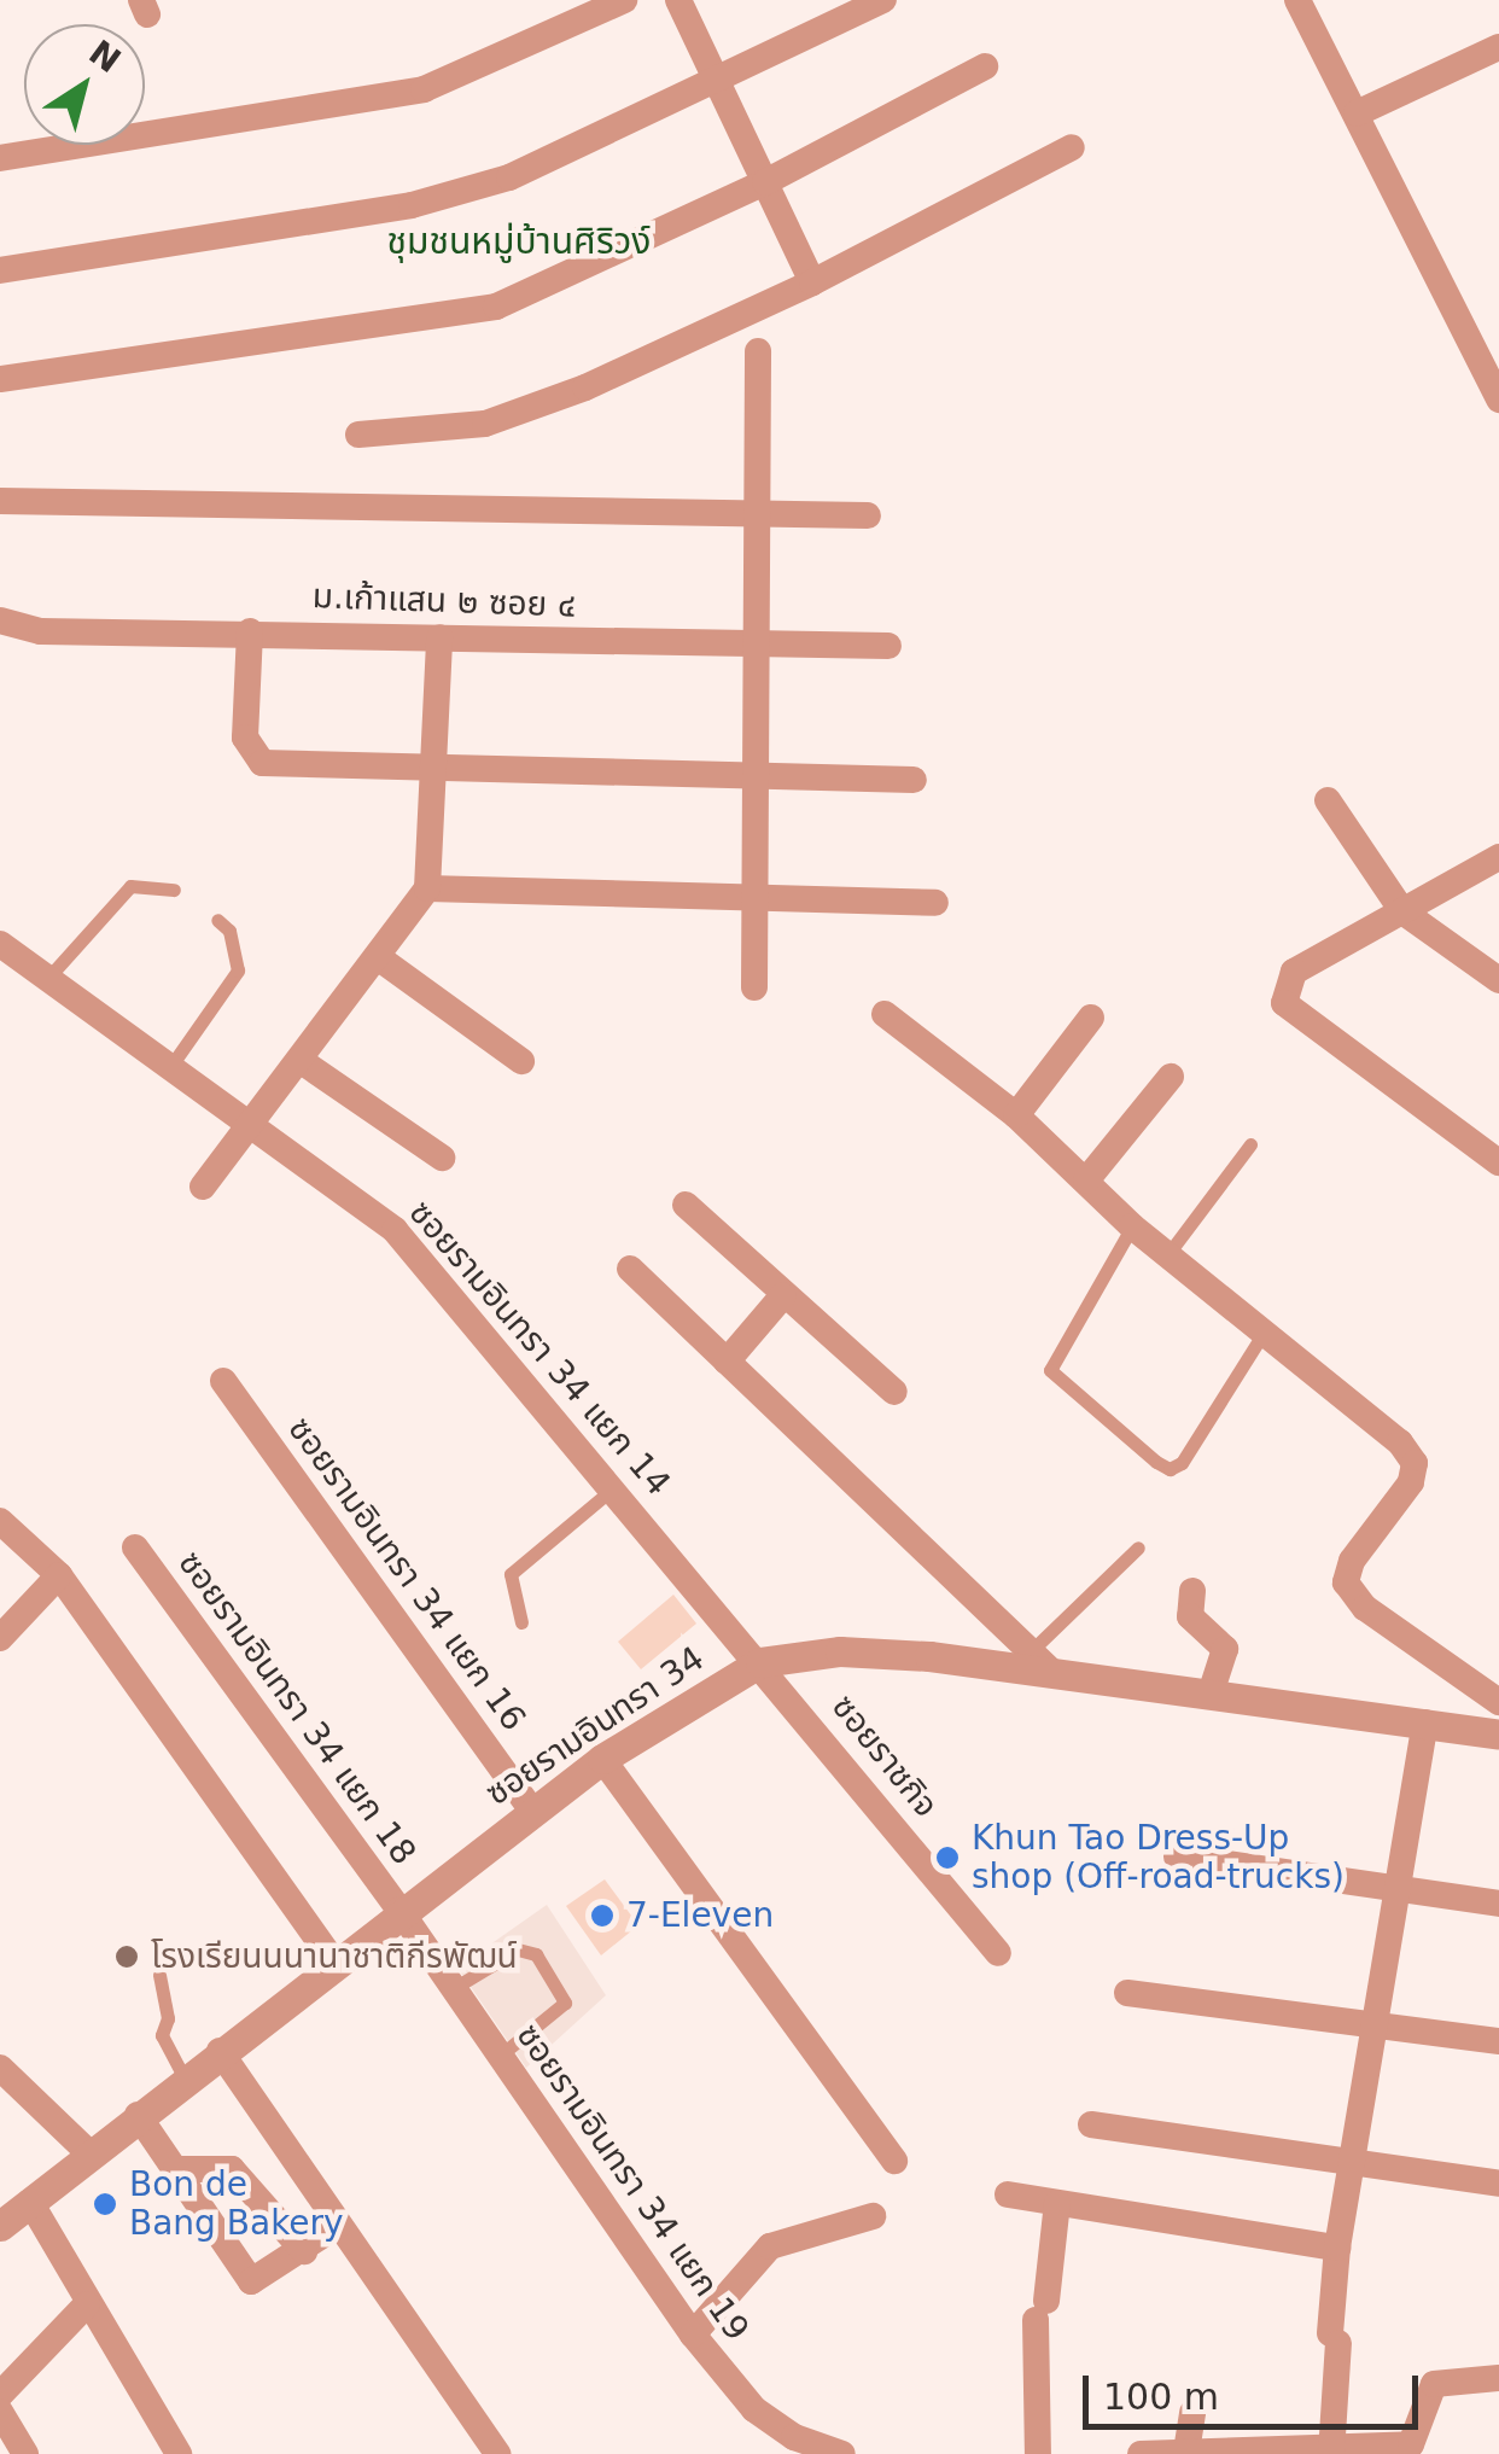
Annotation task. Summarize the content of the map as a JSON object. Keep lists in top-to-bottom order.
{
  "streets": {
    "street": [
      "ม.เก้าแสน ๒ ซอย ๔",
      "ซอยรามอินทรา 34 แยก 14",
      "ซอยรามอินทรา 34 แยก 16",
      "ซอยรามอินทรา 34 แยก 18",
      "ซอยรามอินทรา 34",
      "ซอยราชกิจ",
      "ซอยรามอินทรา 34 แยก 19"
    ]
  },
  "crossings": [
    ["ซอยรามอินทรา 34 แยก 14", "ซอยรามอินทรา 34"],
    ["ซอยรามอินทรา 34 แยก 14", "ซอยราชกิจ"],
    ["ซอยรามอินทรา 34 แยก 16", "ซอยรามอินทรา 34"],
    ["ซอยรามอินทรา 34 แยก 18", "ซอยรามอินทรา 34"],
    ["ซอยรามอินทรา 34 แยก 18", "ซอยรามอินทรา 34 แยก 19"],
    ["ซอยรามอินทรา 34", "ซอยราชกิจ"],
    ["ซอยรามอินทรา 34", "ซอยรามอินทรา 34 แยก 19"]
  ],
  "districts": ["ชุมชนหมู่บ้านศิริวง์"],
  "places": [
    "Khun Tao Dress-Up shop (Off-road-trucks)",
    "7-Eleven",
    "โรงเรียนนนานาชาติกีรพัฒน์",
    "Bon de Bang Bakery"
  ],
  "scale_bar": "100 m",
  "north": "top right"
}
